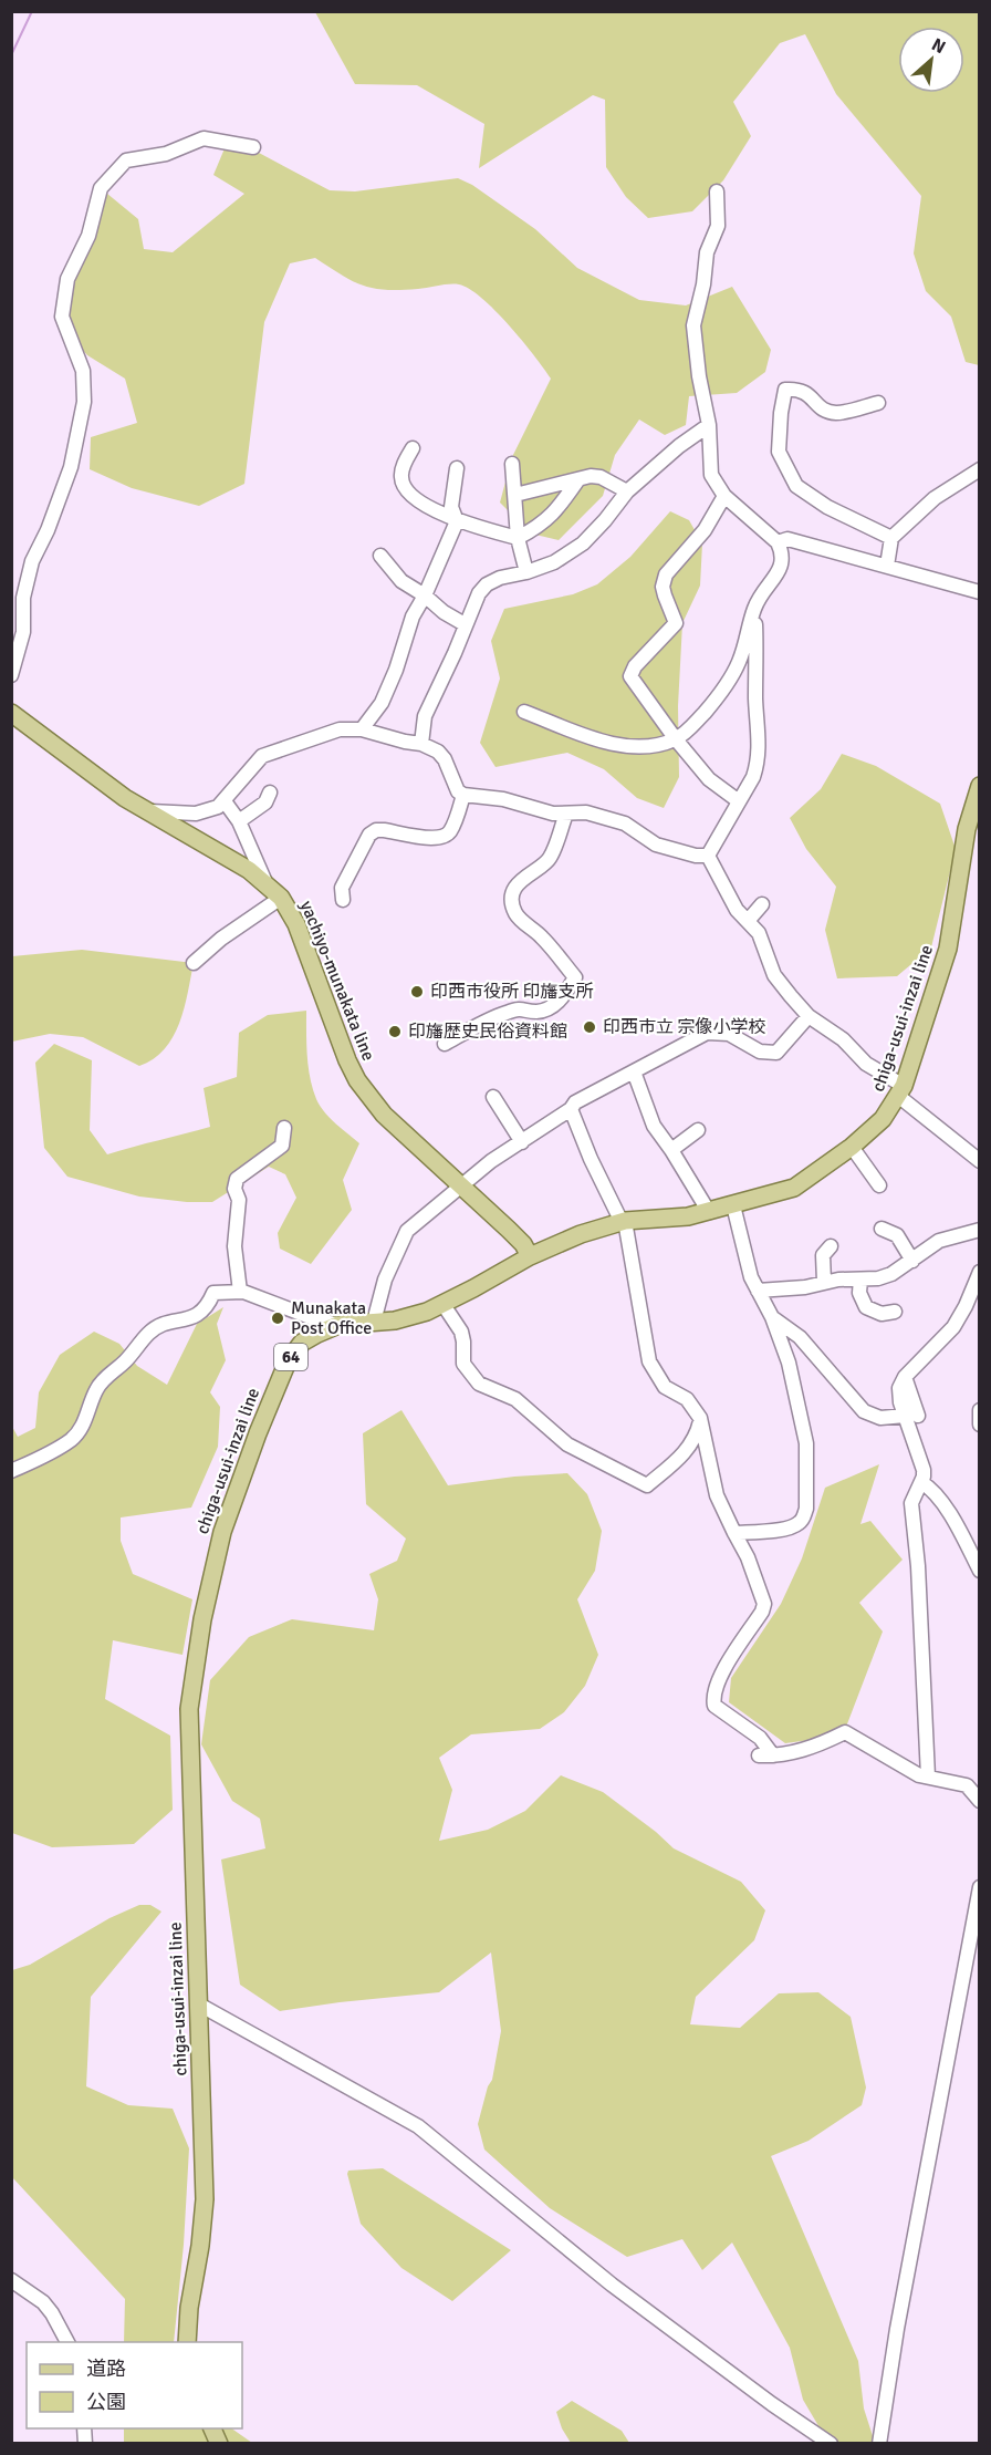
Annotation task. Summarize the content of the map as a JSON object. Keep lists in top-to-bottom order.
{
  "streets": {
    "main road": ["yachiyo-munakata line", "chiga-usui-inzai line", "64"]
  },
  "crossings": [
    ["yachiyo-munakata line", "chiga-usui-inzai line"]
  ],
  "places": [
    "印西市役所 印旛支所",
    "印西市立 宗像小学校",
    "印旛歴史民俗資料館",
    "Munakata Post Office"
  ],
  "legend": ["道路", "公園"],
  "north": "top right"
}
